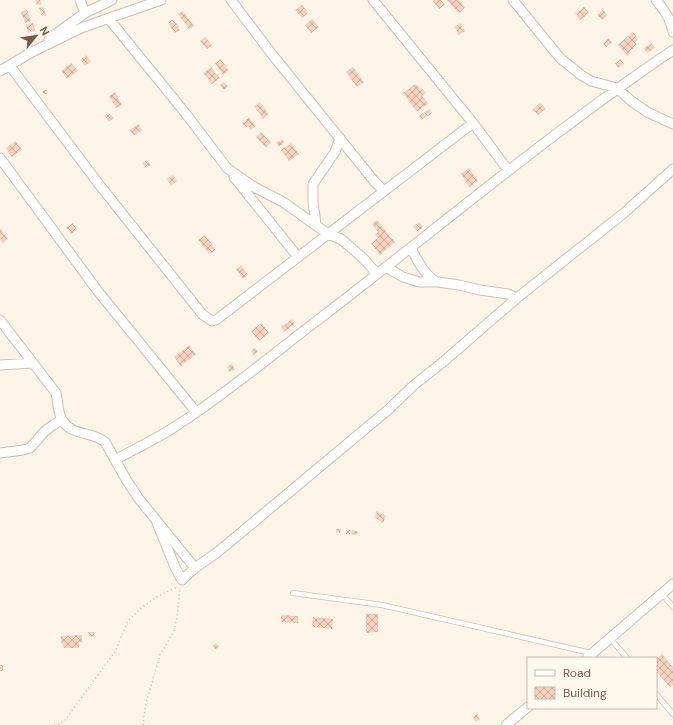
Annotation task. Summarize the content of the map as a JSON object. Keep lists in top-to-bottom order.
{
  "legend": ["Road", "Building"],
  "north": "top right"
}
